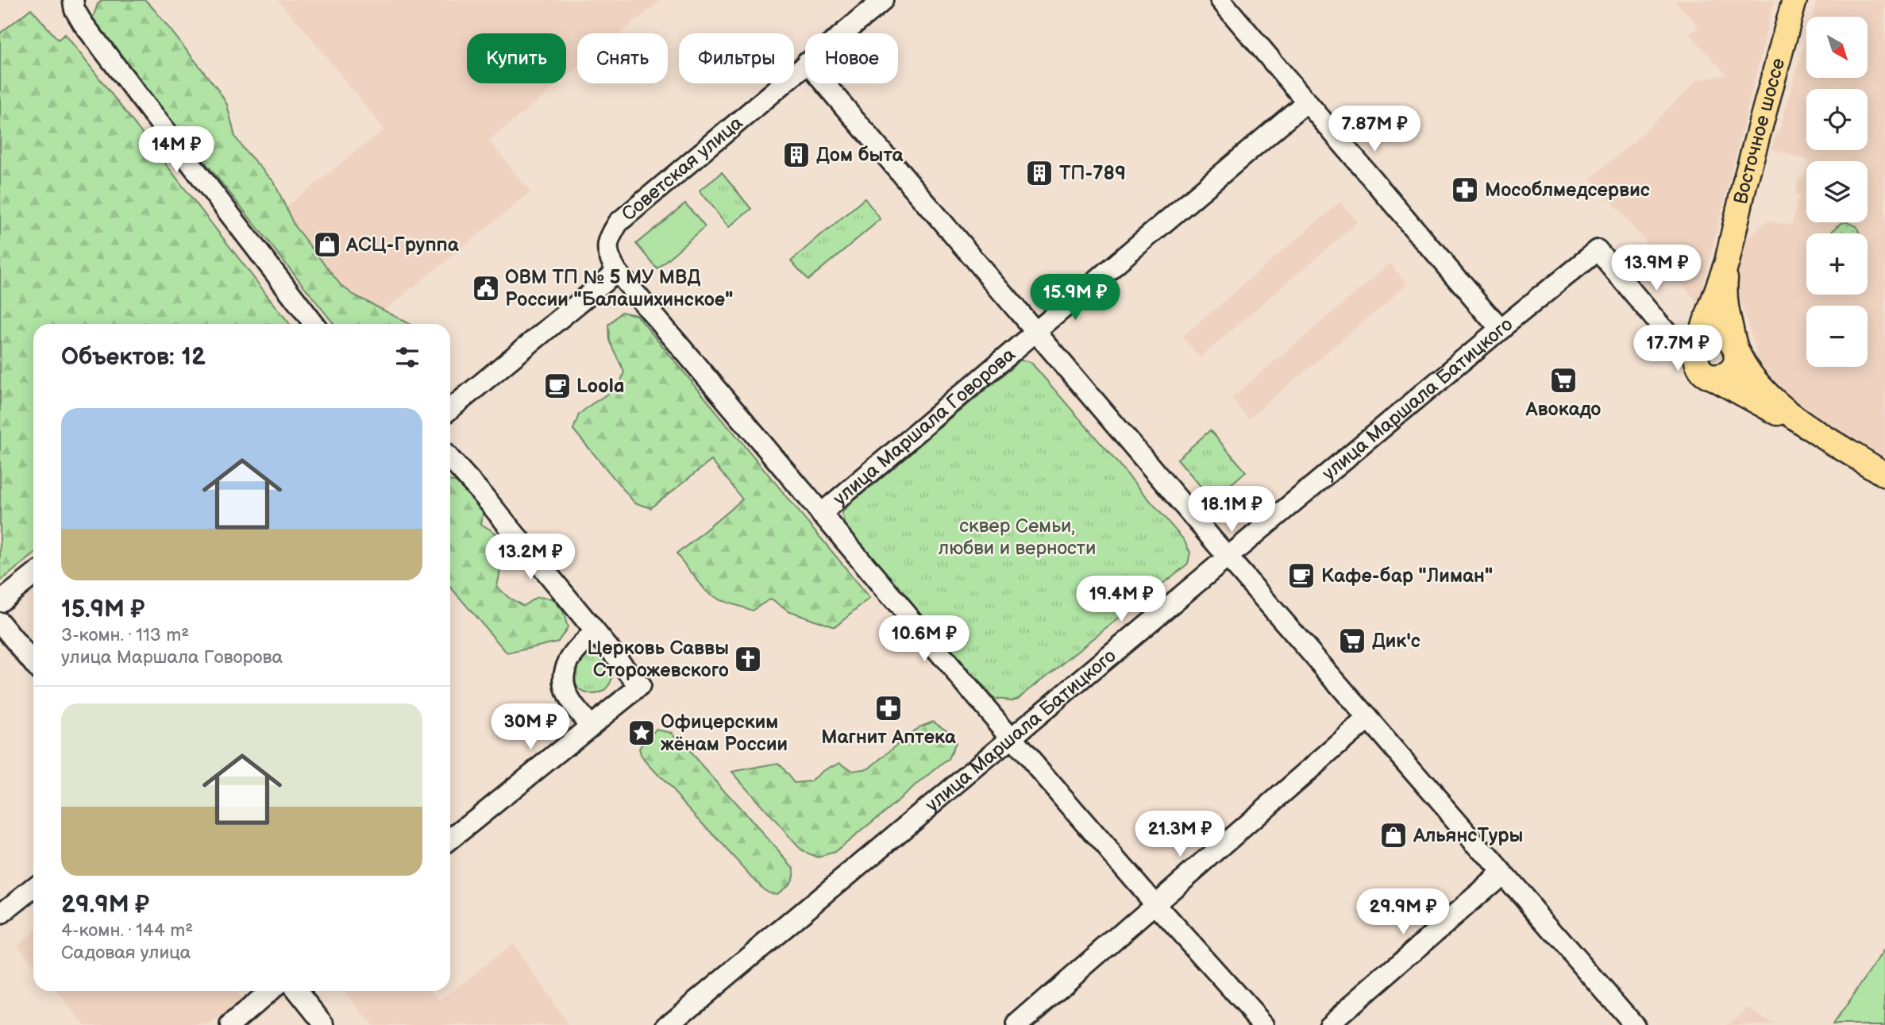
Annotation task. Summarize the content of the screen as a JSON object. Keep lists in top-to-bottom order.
{
  "streets": {
    "main road": ["Восточное шоссе"],
    "street": ["Советская улица", "улица Маршала Батицкого", "улица Маршала Говорова"]
  },
  "crossings": [
    ["Восточное шоссе", "улица Маршала Батицкого"]
  ],
  "parks": ["сквер Семьи, любви и верности"],
  "places": {
    "building": ["Дом быта", "ТП-789"],
    "pharmacy": ["Мособлмедсервис", "Магнит Аптека"],
    "shop": ["АСЦ-Группа", "АльянсТуры"],
    "public building": ["ОВМ ТП № 5 МУ МВД России \"Балашихинское\""],
    "supermarket": ["Авокадо", "Дик'с"],
    "cafe": ["Loola", "Кафе-бар \"Лиман\""],
    "church": ["Церковь Саввы Сторожевского"],
    "place": ["Офицерским жёнам России"]
  },
  "north": "bottom right",
  "page": {
    "map_buttons": ["+", "−"],
    "chip": [
      "Купить",
      "Снять",
      "Фильтры",
      "Новое"
    ],
    "price": [
      "7.87M ₽",
      "14M ₽",
      "13.9M ₽",
      "15.9M ₽",
      "17.7M ₽",
      "18.1M ₽",
      "13.2M ₽",
      "19.4M ₽",
      "10.6M ₽",
      "30M ₽",
      "21.3M ₽",
      "29.9M ₽"
    ],
    "heading": "Объектов: 12",
    "list": [
      {
        "name": "15.9M ₽",
        "note": "3-комн. · 113 m² · улица Маршала Говорова"
      },
      {
        "name": "29.9M ₽",
        "note": "4-комн. · 144 m² · Садовая улица"
      }
    ]
  }
}
